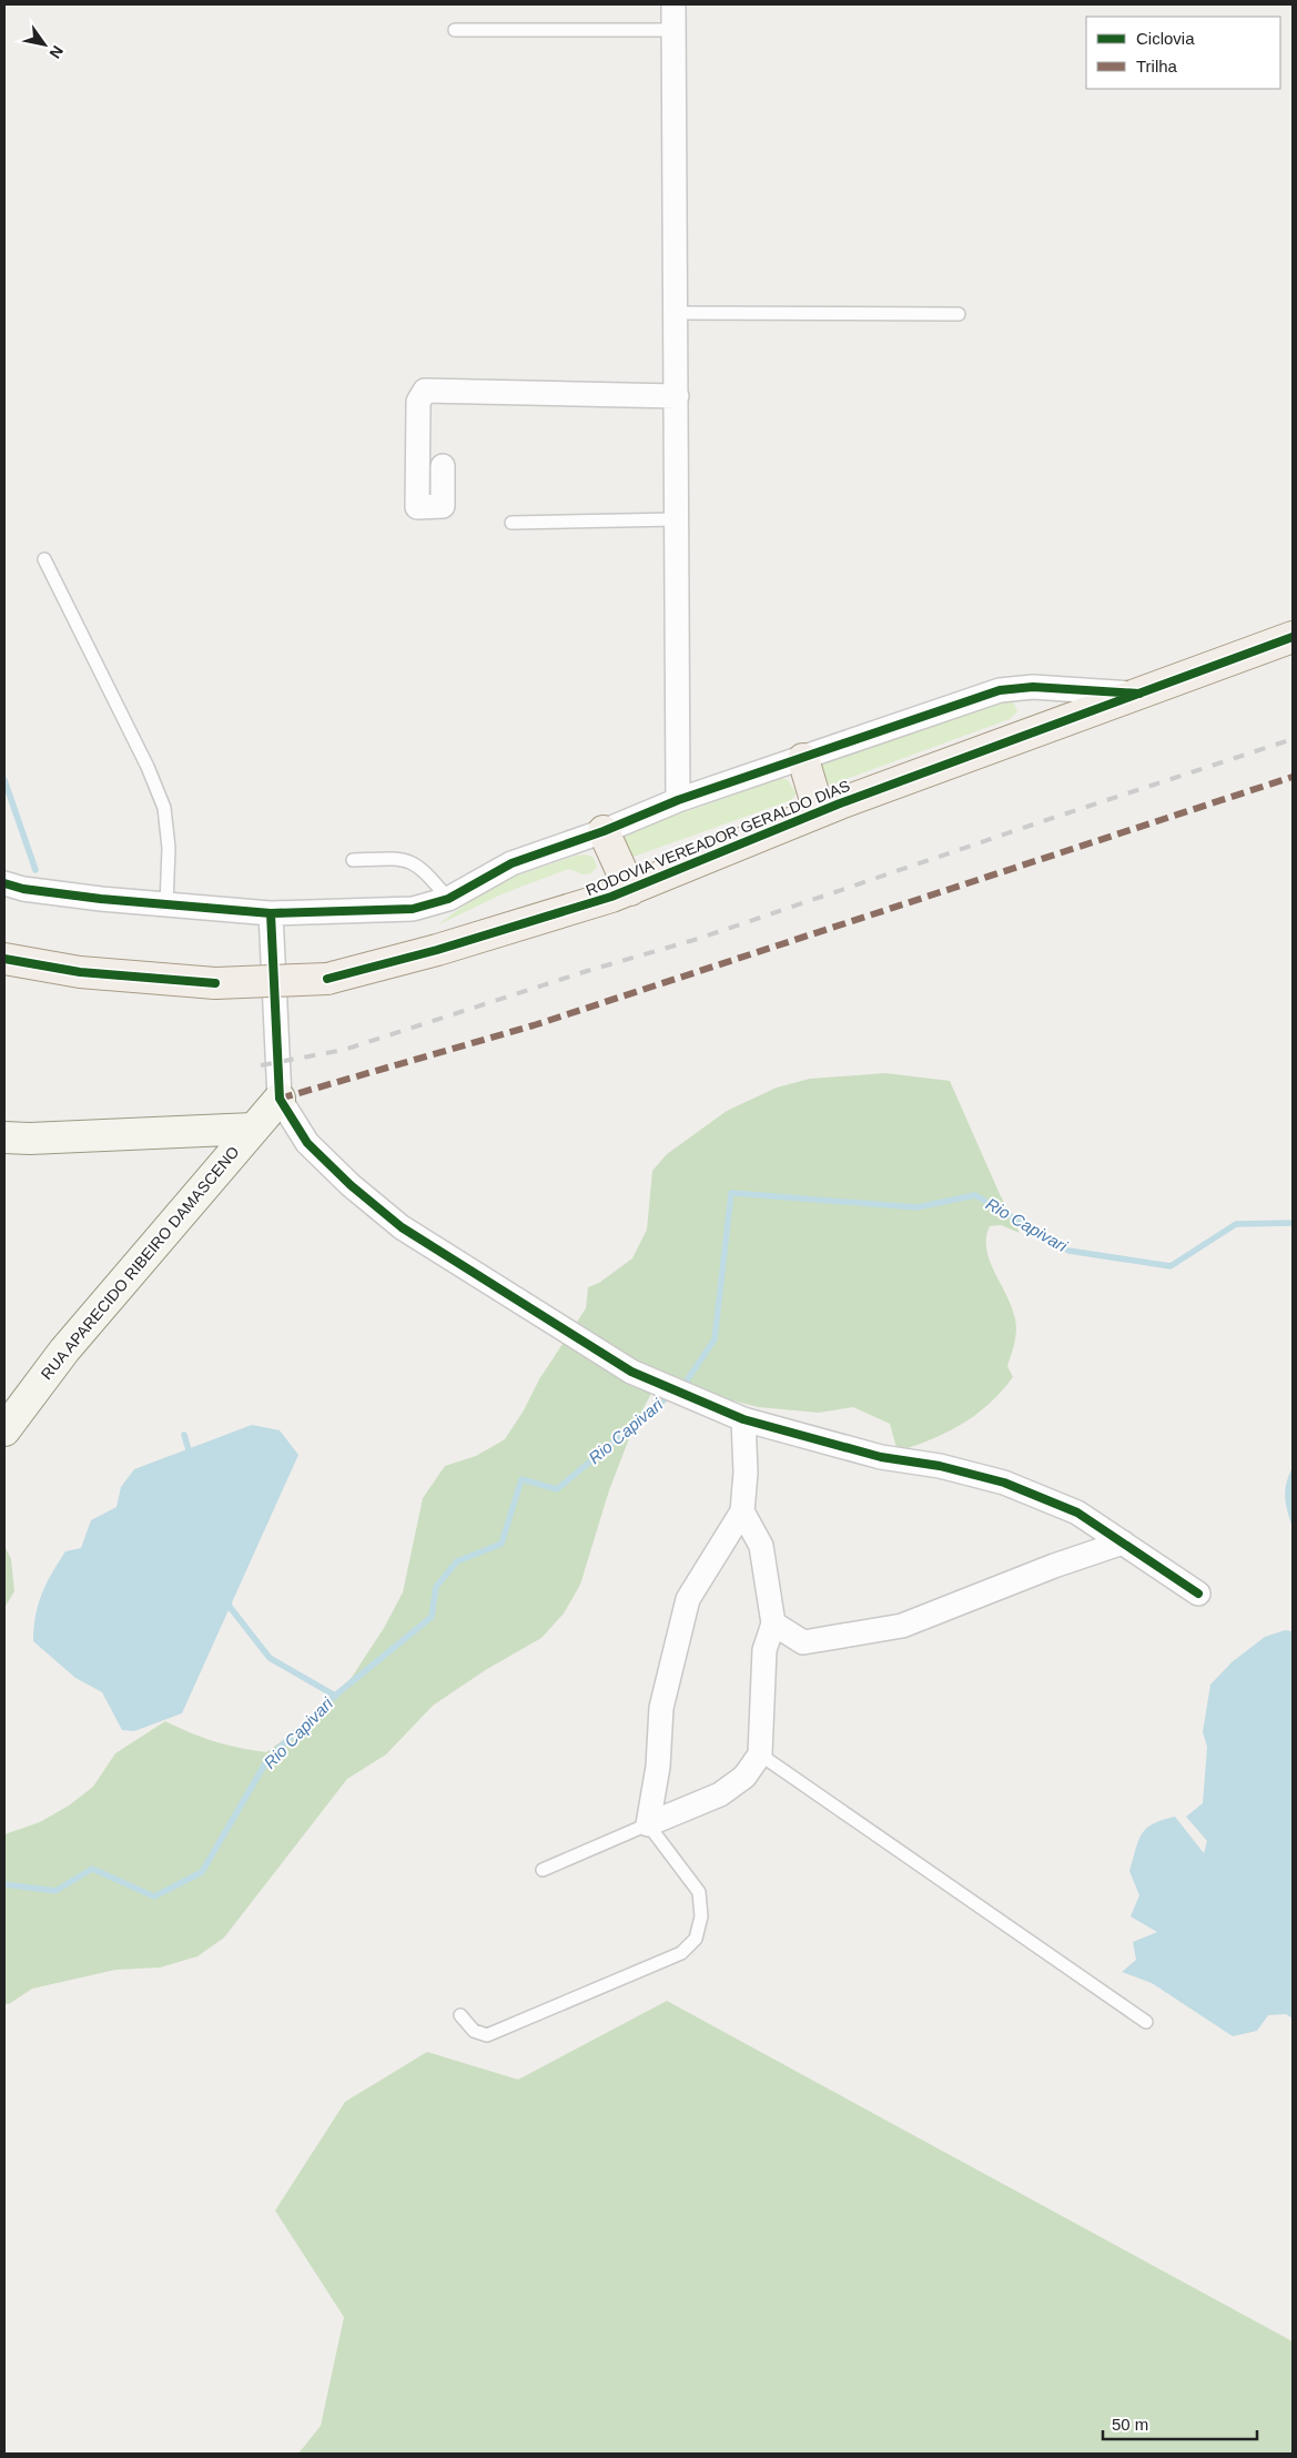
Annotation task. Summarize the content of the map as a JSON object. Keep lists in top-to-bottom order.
{
  "streets": {
    "main road": ["RODOVIA VEREADOR GERALDO DIAS"],
    "street": ["RUA APARECIDO RIBEIRO DAMASCENO"]
  },
  "water": ["Rio Capivari"],
  "legend": ["Ciclovia", "Trilha"],
  "scale_bar": "50 m",
  "north": "bottom right"
}
